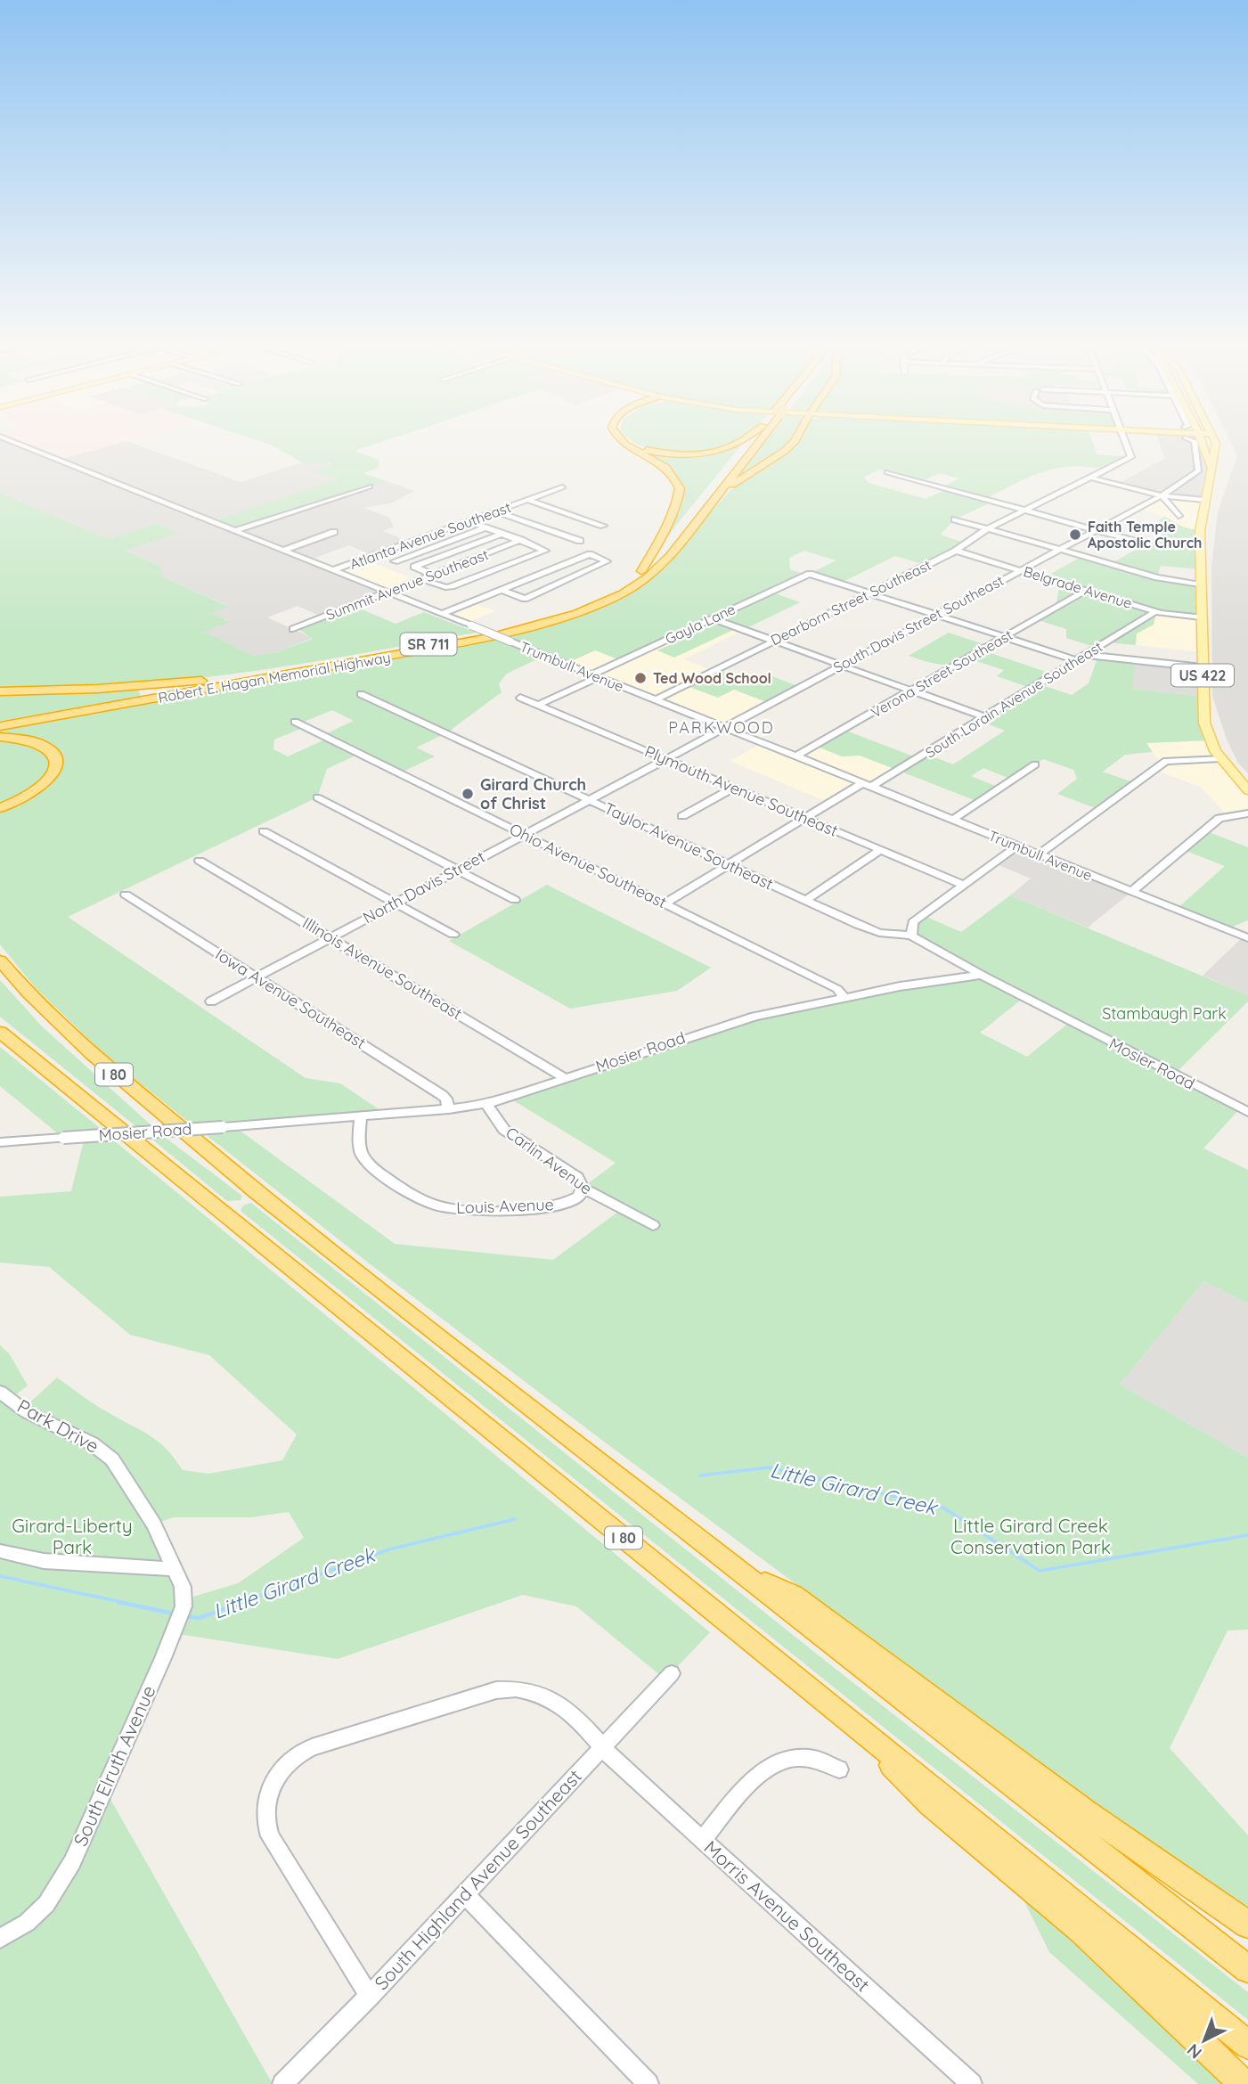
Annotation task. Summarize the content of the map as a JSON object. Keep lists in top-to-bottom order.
{
  "streets": {
    "highway": ["SR 711", "Robert E. Hagan Memorial Highway", "I 80"],
    "main road": ["US 422"],
    "street": [
      "Atlanta Avenue Southeast",
      "Summit Avenue Southeast",
      "Belgrade Avenue",
      "Dearborn Street Southeast",
      "Gayla Lane",
      "South Davis Street Southeast",
      "Trumbull Avenue",
      "Verona Street Southeast",
      "South Lorain Avenue Southeast",
      "Plymouth Avenue Southeast",
      "Taylor Avenue Southeast",
      "Ohio Avenue Southeast",
      "North Davis Street",
      "Illinois Avenue Southeast",
      "Iowa Avenue Southeast",
      "Mosier Road",
      "Carlin Avenue",
      "Louis Avenue",
      "Park Drive",
      "South Elruth Avenue",
      "South Highland Avenue Southeast",
      "Morris Avenue Southeast"
    ]
  },
  "crossings": [
    ["Atlanta Avenue Southeast", "Trumbull Avenue"],
    ["Summit Avenue Southeast", "Trumbull Avenue"],
    ["Belgrade Avenue", "Dearborn Street Southeast"],
    ["Belgrade Avenue", "South Davis Street Southeast"],
    ["Belgrade Avenue", "Verona Street Southeast"],
    ["Belgrade Avenue", "US 422"],
    ["Belgrade Avenue", "South Lorain Avenue Southeast"],
    ["Dearborn Street Southeast", "Gayla Lane"],
    ["Dearborn Street Southeast", "Trumbull Avenue"],
    ["Gayla Lane", "Trumbull Avenue"],
    ["Gayla Lane", "Plymouth Avenue Southeast"],
    ["South Davis Street Southeast", "Trumbull Avenue"],
    ["South Davis Street Southeast", "North Davis Street"],
    ["Trumbull Avenue", "Verona Street Southeast"],
    ["Trumbull Avenue", "South Lorain Avenue Southeast"],
    ["Trumbull Avenue", "North Davis Street"],
    ["South Lorain Avenue Southeast", "Plymouth Avenue Southeast"],
    ["South Lorain Avenue Southeast", "Taylor Avenue Southeast"],
    ["South Lorain Avenue Southeast", "Ohio Avenue Southeast"],
    ["Plymouth Avenue Southeast", "North Davis Street"],
    ["Taylor Avenue Southeast", "North Davis Street"],
    ["Taylor Avenue Southeast", "Mosier Road"],
    ["Ohio Avenue Southeast", "North Davis Street"],
    ["Ohio Avenue Southeast", "Mosier Road"],
    ["North Davis Street", "Illinois Avenue Southeast"],
    ["North Davis Street", "Iowa Avenue Southeast"],
    ["Illinois Avenue Southeast", "Mosier Road"],
    ["Iowa Avenue Southeast", "Mosier Road"],
    ["Mosier Road", "Carlin Avenue"],
    ["Mosier Road", "Louis Avenue"],
    ["Carlin Avenue", "Louis Avenue"],
    ["Park Drive", "South Elruth Avenue"],
    ["South Highland Avenue Southeast", "Morris Avenue Southeast"]
  ],
  "districts": ["PARKWOOD"],
  "water": ["Little Girard Creek"],
  "parks": ["Stambaugh Park", "Girard-Liberty Park", "Little Girard Creek Conservation Park"],
  "places": ["Faith Temple Apostolic Church", "Ted Wood School", "Girard Church of Christ"],
  "north": "bottom left"
}
